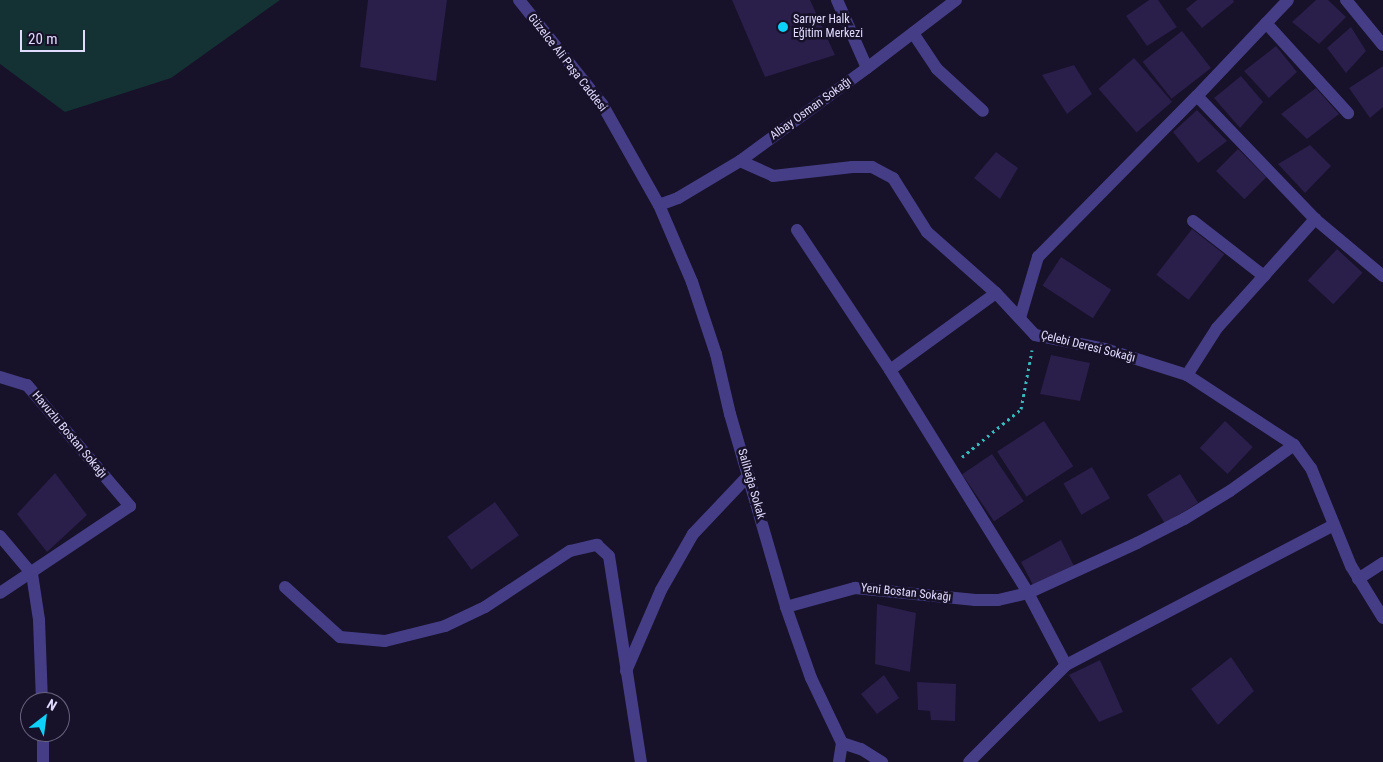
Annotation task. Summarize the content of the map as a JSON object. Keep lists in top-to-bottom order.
{
  "streets": {
    "street": [
      "Güzelce Ali Paşa Caddesi",
      "Albay Osman Sokağı",
      "Çelebi Deresi Sokağı",
      "Havuzlu Bostan Sokağı",
      "Salihağa Sokak",
      "Yeni Bostan Sokağı"
    ]
  },
  "crossings": [
    ["Güzelce Ali Paşa Caddesi", "Albay Osman Sokağı"],
    ["Güzelce Ali Paşa Caddesi", "Salihağa Sokak"],
    ["Albay Osman Sokağı", "Çelebi Deresi Sokağı"],
    ["Albay Osman Sokağı", "Salihağa Sokak"],
    ["Çelebi Deresi Sokağı", "Yeni Bostan Sokağı"],
    ["Salihağa Sokak", "Yeni Bostan Sokağı"]
  ],
  "places": ["Sarıyer Halk Eğitim Merkezi"],
  "scale_bar": "20 m",
  "north": "top right"
}
